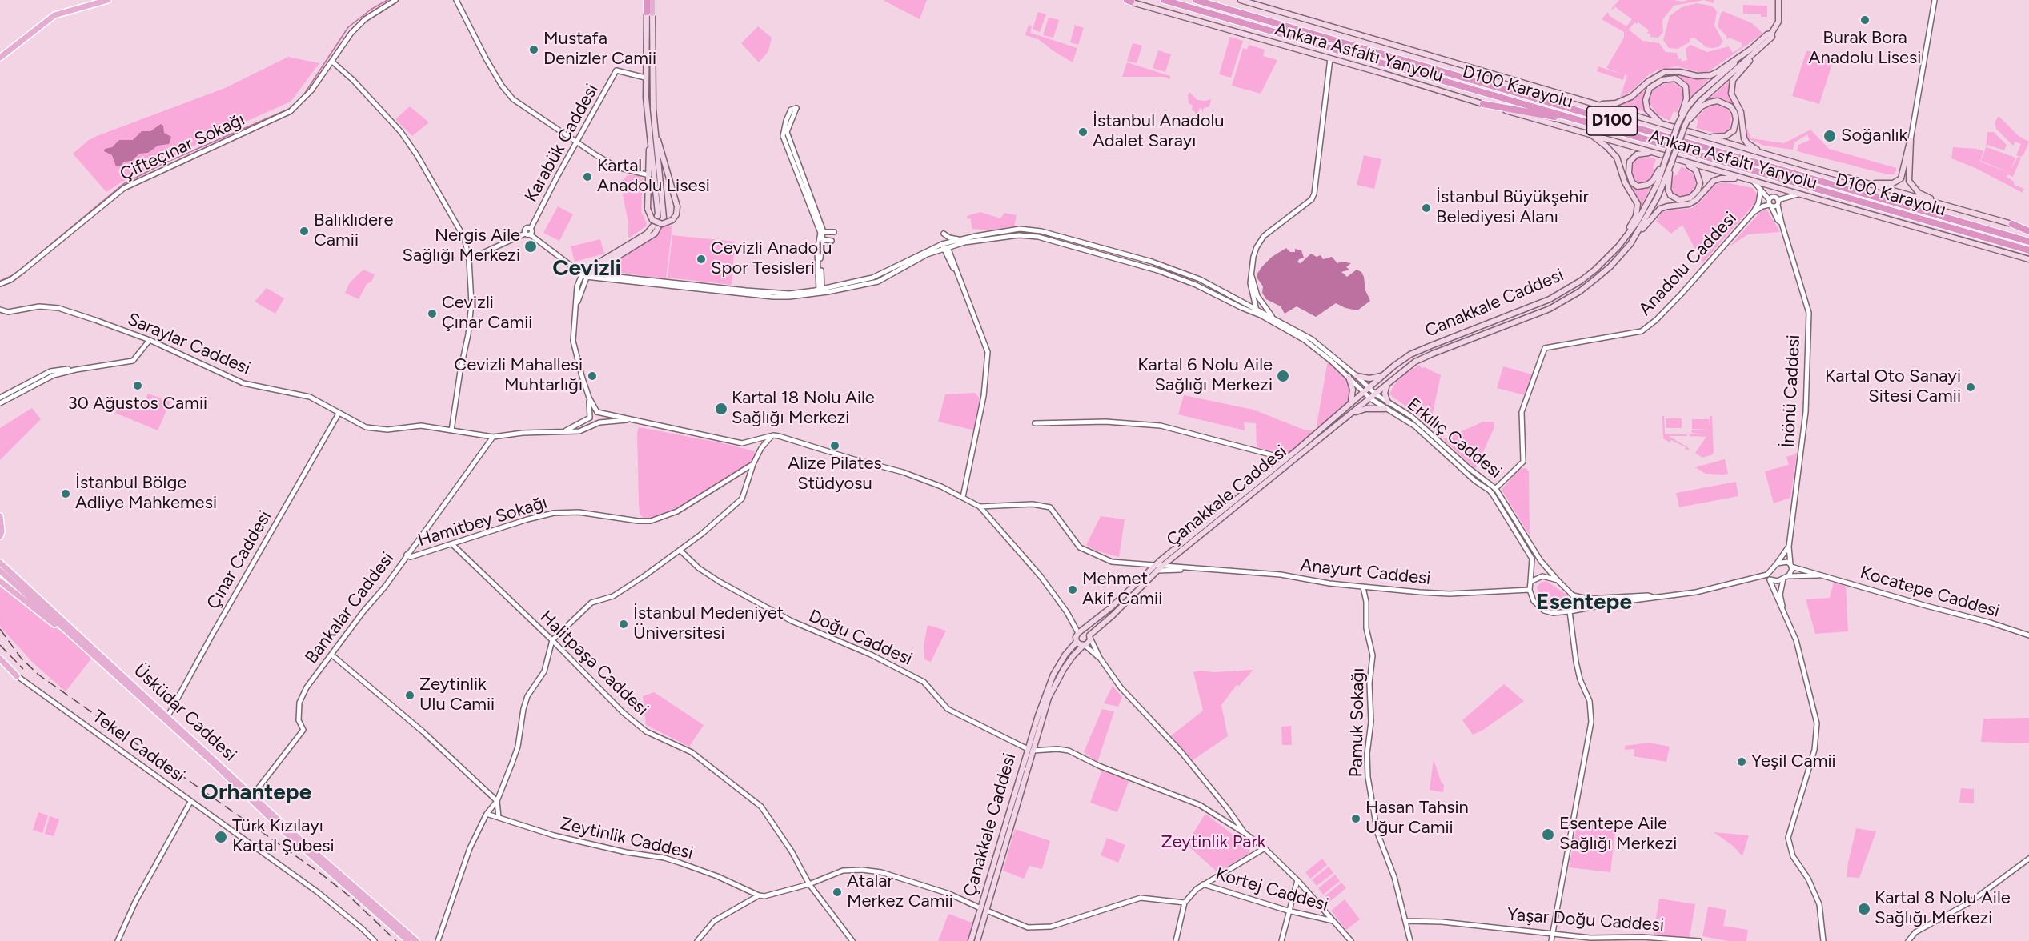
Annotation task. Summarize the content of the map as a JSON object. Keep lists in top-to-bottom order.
{
  "streets": {
    "highway": ["D100 Karayolu", "D100"],
    "main road": [
      "Ankara Asfaltı Yanyolu",
      "Canakkale Caddesi",
      "Çanakkale Caddesi",
      "Üsküdar Caddesi"
    ],
    "street": [
      "Karabük Caddesi",
      "Çifteçınar Sokağı",
      "Anadolu Caddesi",
      "Saraylar Caddesi",
      "İnönü Caddesi",
      "Erkılıç Caddesi",
      "Hamitbey Sokağı",
      "Çınar Caddesi",
      "Anayurt Caddesi",
      "Kocatepe Caddesi",
      "Bankalar Caddesi",
      "Doğu Caddesi",
      "Halitpaşa Caddesi",
      "Pamuk Sokağı",
      "Tekel Caddesi",
      "Zeytinlik Caddesi",
      "Kortej Caddesi",
      "Yaşar Doğu Caddesi"
    ]
  },
  "crossings": [
    ["Ankara Asfaltı Yanyolu", "İnönü Caddesi"],
    ["Anadolu Caddesi", "İnönü Caddesi"],
    ["Anadolu Caddesi", "Erkılıç Caddesi"],
    ["Canakkale Caddesi", "Erkılıç Caddesi"],
    ["Canakkale Caddesi", "Çanakkale Caddesi"],
    ["Saraylar Caddesi", "Çınar Caddesi"],
    ["Saraylar Caddesi", "Bankalar Caddesi"],
    ["İnönü Caddesi", "Kocatepe Caddesi"],
    ["Erkılıç Caddesi", "Çanakkale Caddesi"],
    ["Erkılıç Caddesi", "Anayurt Caddesi"],
    ["Çanakkale Caddesi", "Anayurt Caddesi"],
    ["Çanakkale Caddesi", "Doğu Caddesi"],
    ["Hamitbey Sokağı", "Bankalar Caddesi"],
    ["Hamitbey Sokağı", "Halitpaşa Caddesi"],
    ["Çınar Caddesi", "Üsküdar Caddesi"],
    ["Anayurt Caddesi", "Pamuk Sokağı"],
    ["Bankalar Caddesi", "Üsküdar Caddesi"],
    ["Pamuk Sokağı", "Yaşar Doğu Caddesi"]
  ],
  "districts": ["Cevizli", "Esentepe", "Orhantepe"],
  "parks": ["Zeytinlik Park"],
  "places": [
    "Burak Bora Anadolu Lisesi",
    "Mustafa Denizler Camii",
    "İstanbul Anadolu Adalet Sarayı",
    "Soğanlık",
    "Kartal Anadolu Lisesi",
    "İstanbul Büyükşehir Belediyesi Alanı",
    "Balıklıdere Camii",
    "Nergis Aile Sağlığı Merkezi",
    "Cevizli Anadolu Spor Tesisleri",
    "Cevizli Çınar Camii",
    "Cevizli Mahallesi Muhtarlığı",
    "Kartal 6 Nolu Aile Sağlığı Merkezi",
    "30 Ağustos Camii",
    "Kartal Oto Sanayi Sitesi Camii",
    "Kartal 18 Nolu Aile Sağlığı Merkezi",
    "Alize Pilates Stüdyosu",
    "İstanbul Bölge Adliye Mahkemesi",
    "Mehmet Akif Camii",
    "İstanbul Medeniyet Üniversitesi",
    "Zeytinlik Ulu Camii",
    "Yeşil Camii",
    "Hasan Tahsin Uğur Camii",
    "Esentepe Aile Sağlığı Merkezi",
    "Türk Kızılayı Kartal Şubesi",
    "Atalar Merkez Camii",
    "Kartal 8 Nolu Aile Sağlığı Merkezi"
  ]
}
